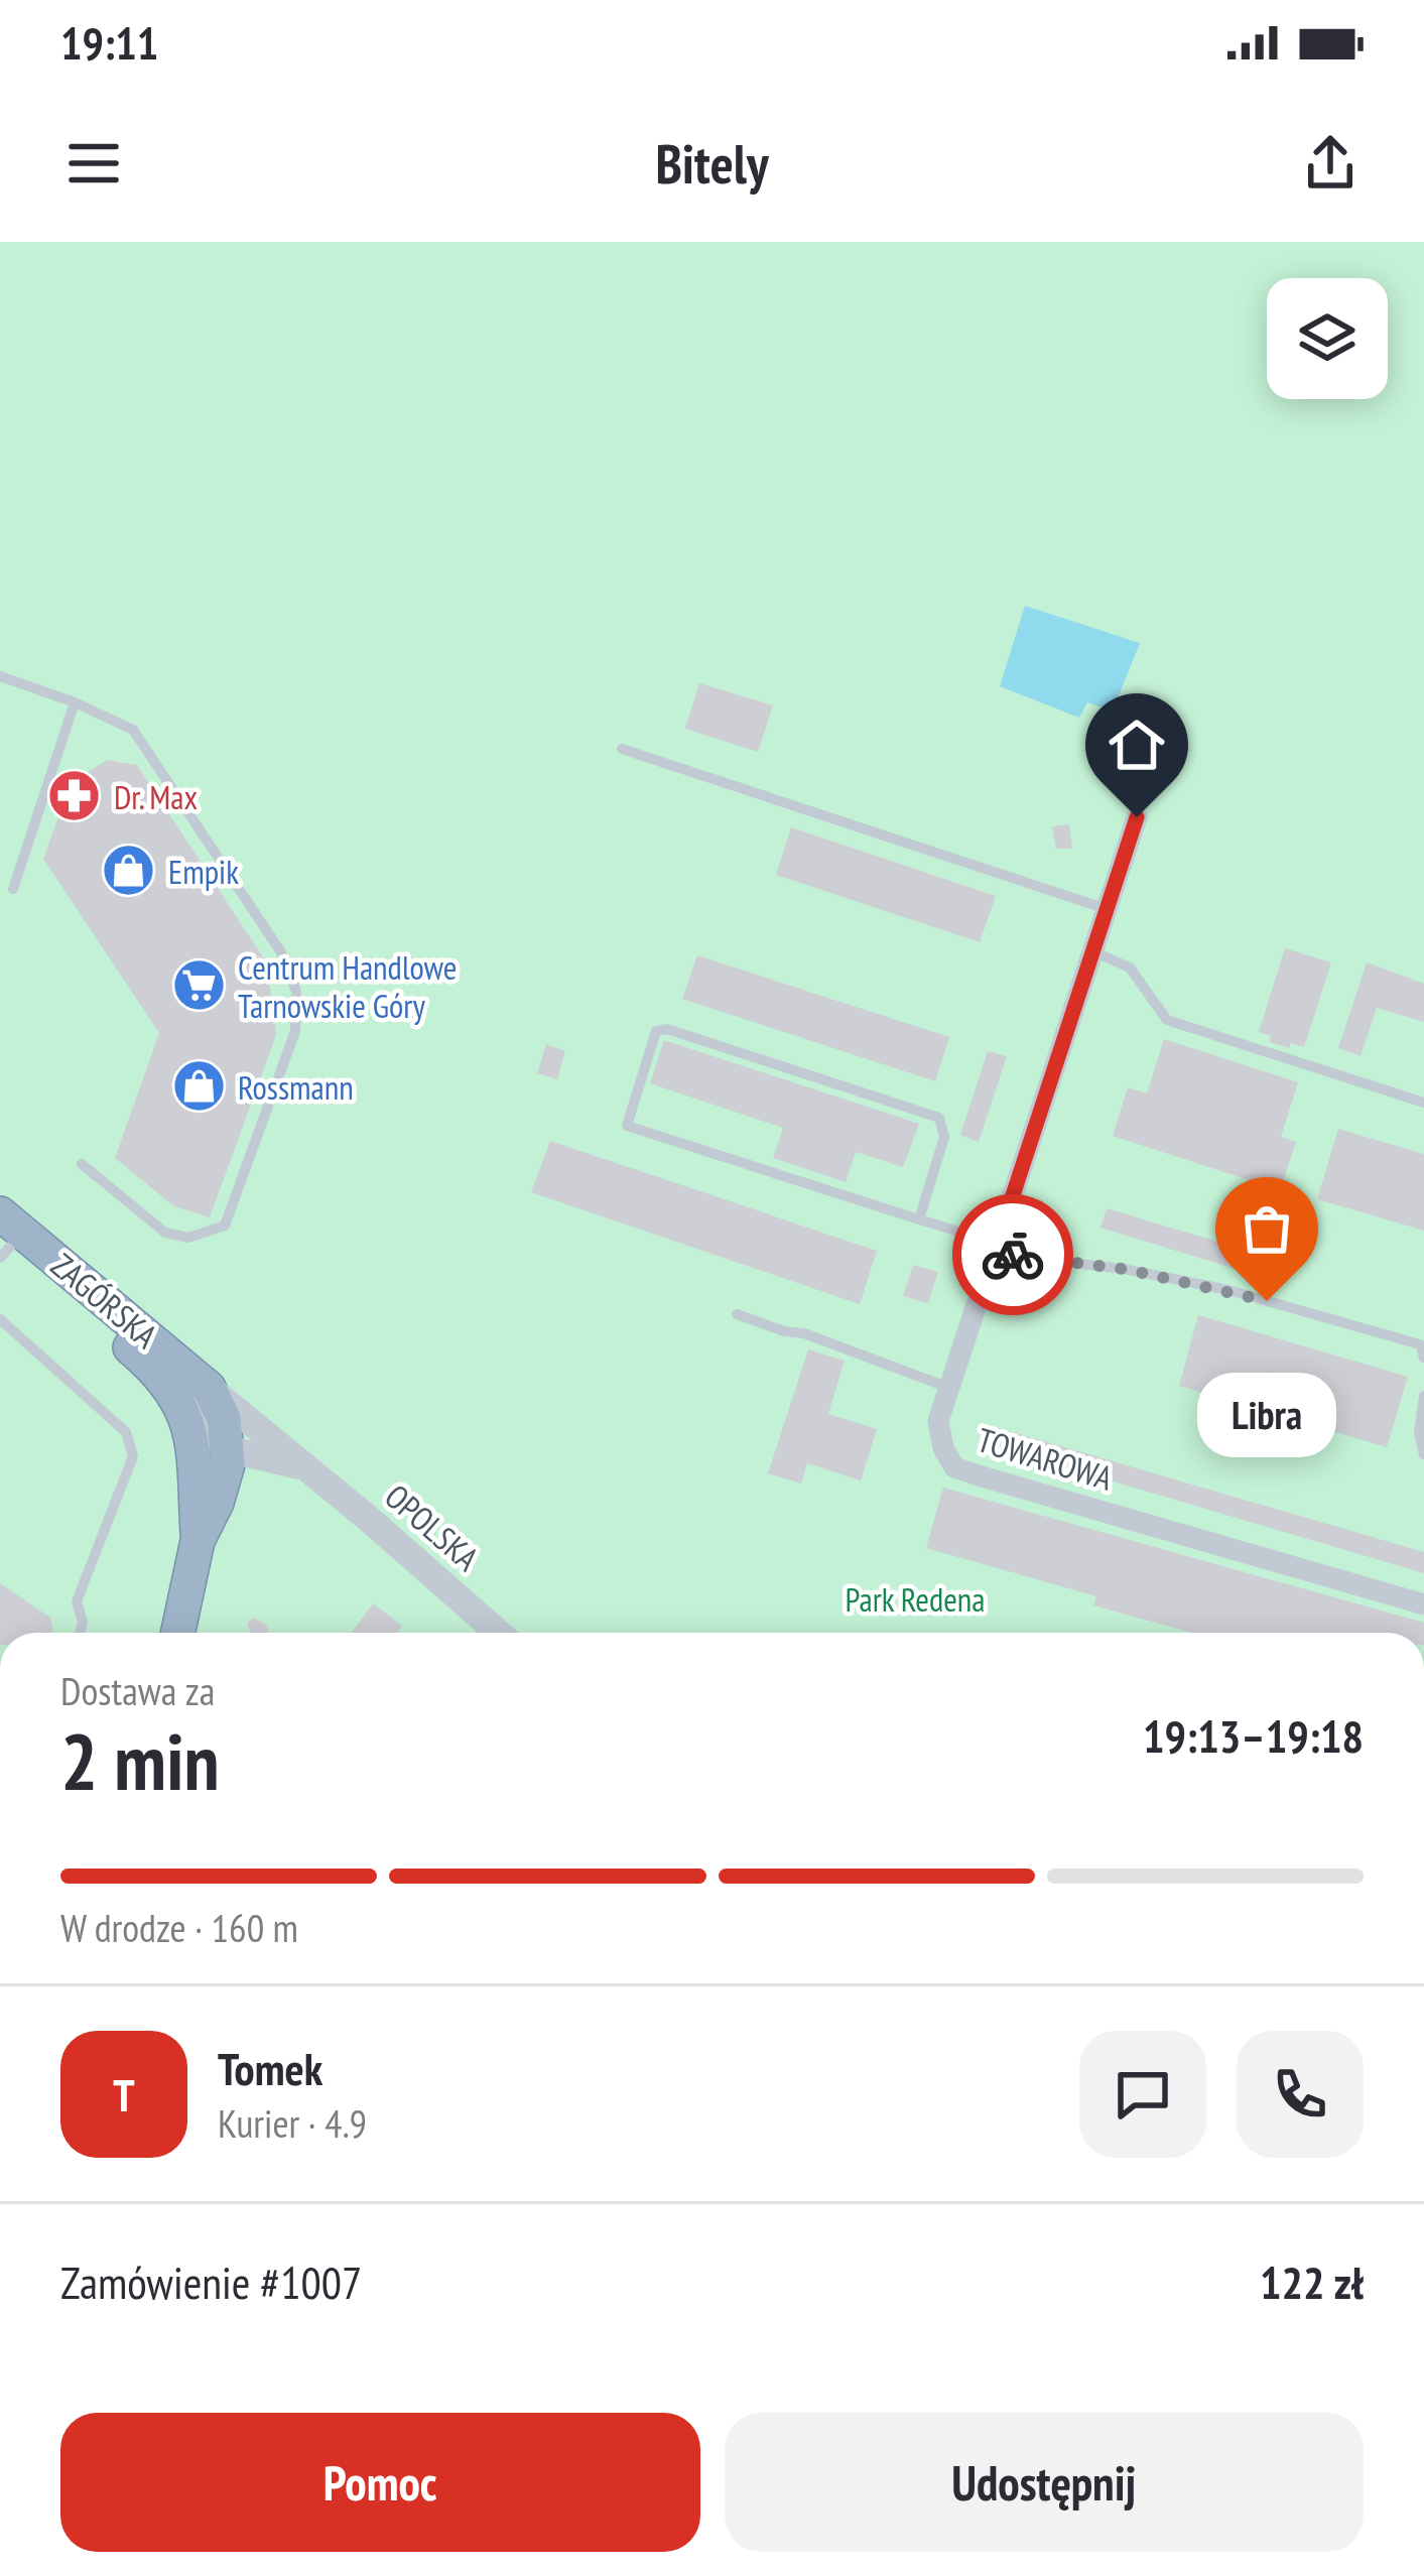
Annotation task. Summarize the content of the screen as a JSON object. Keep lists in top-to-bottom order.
{
  "streets": {
    "highway": ["ZAGÓRSKA"],
    "street": ["TOWAROWA", "OPOLSKA"]
  },
  "crossings": [
    ["ZAGÓRSKA", "OPOLSKA"]
  ],
  "parks": ["Park Redena"],
  "places": {
    "pharmacy": ["Dr. Max"],
    "shop": ["Empik", "Rossmann"],
    "supermarket": ["Centrum Handlowe Tarnowskie Góry"],
    "other": ["Libra"]
  },
  "page": {
    "status": "19:11",
    "header": "Bitely",
    "bubble": "Libra",
    "heading": ["2 min", "Dostawa za", "19:13–19:18"],
    "panel": [
      "Tomek",
      "Kurier · 4.9",
      "Zamówienie #1007",
      "122 zł"
    ],
    "bar": "W drodze · 160 m",
    "round": "T",
    "buttons": ["Pomoc", "Udostępnij"]
  }
}
